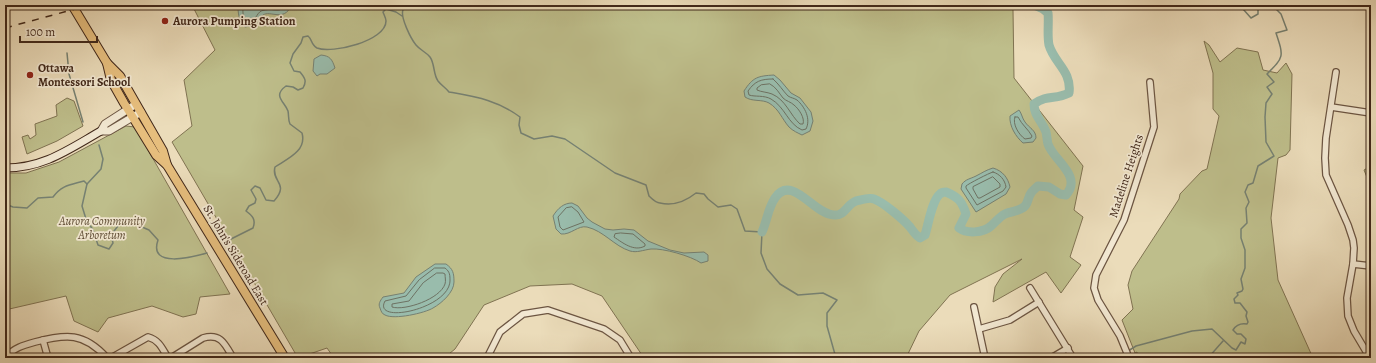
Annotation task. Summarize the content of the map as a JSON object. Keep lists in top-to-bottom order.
{
  "streets": {
    "main road": ["St. John's Sideroad East"],
    "street": ["Madeline Heights"]
  },
  "parks": ["Aurora Community Arboretum"],
  "places": ["Aurora Pumping Station", "Ottawa Montessori School"],
  "scale_bar": "100 m"
}
